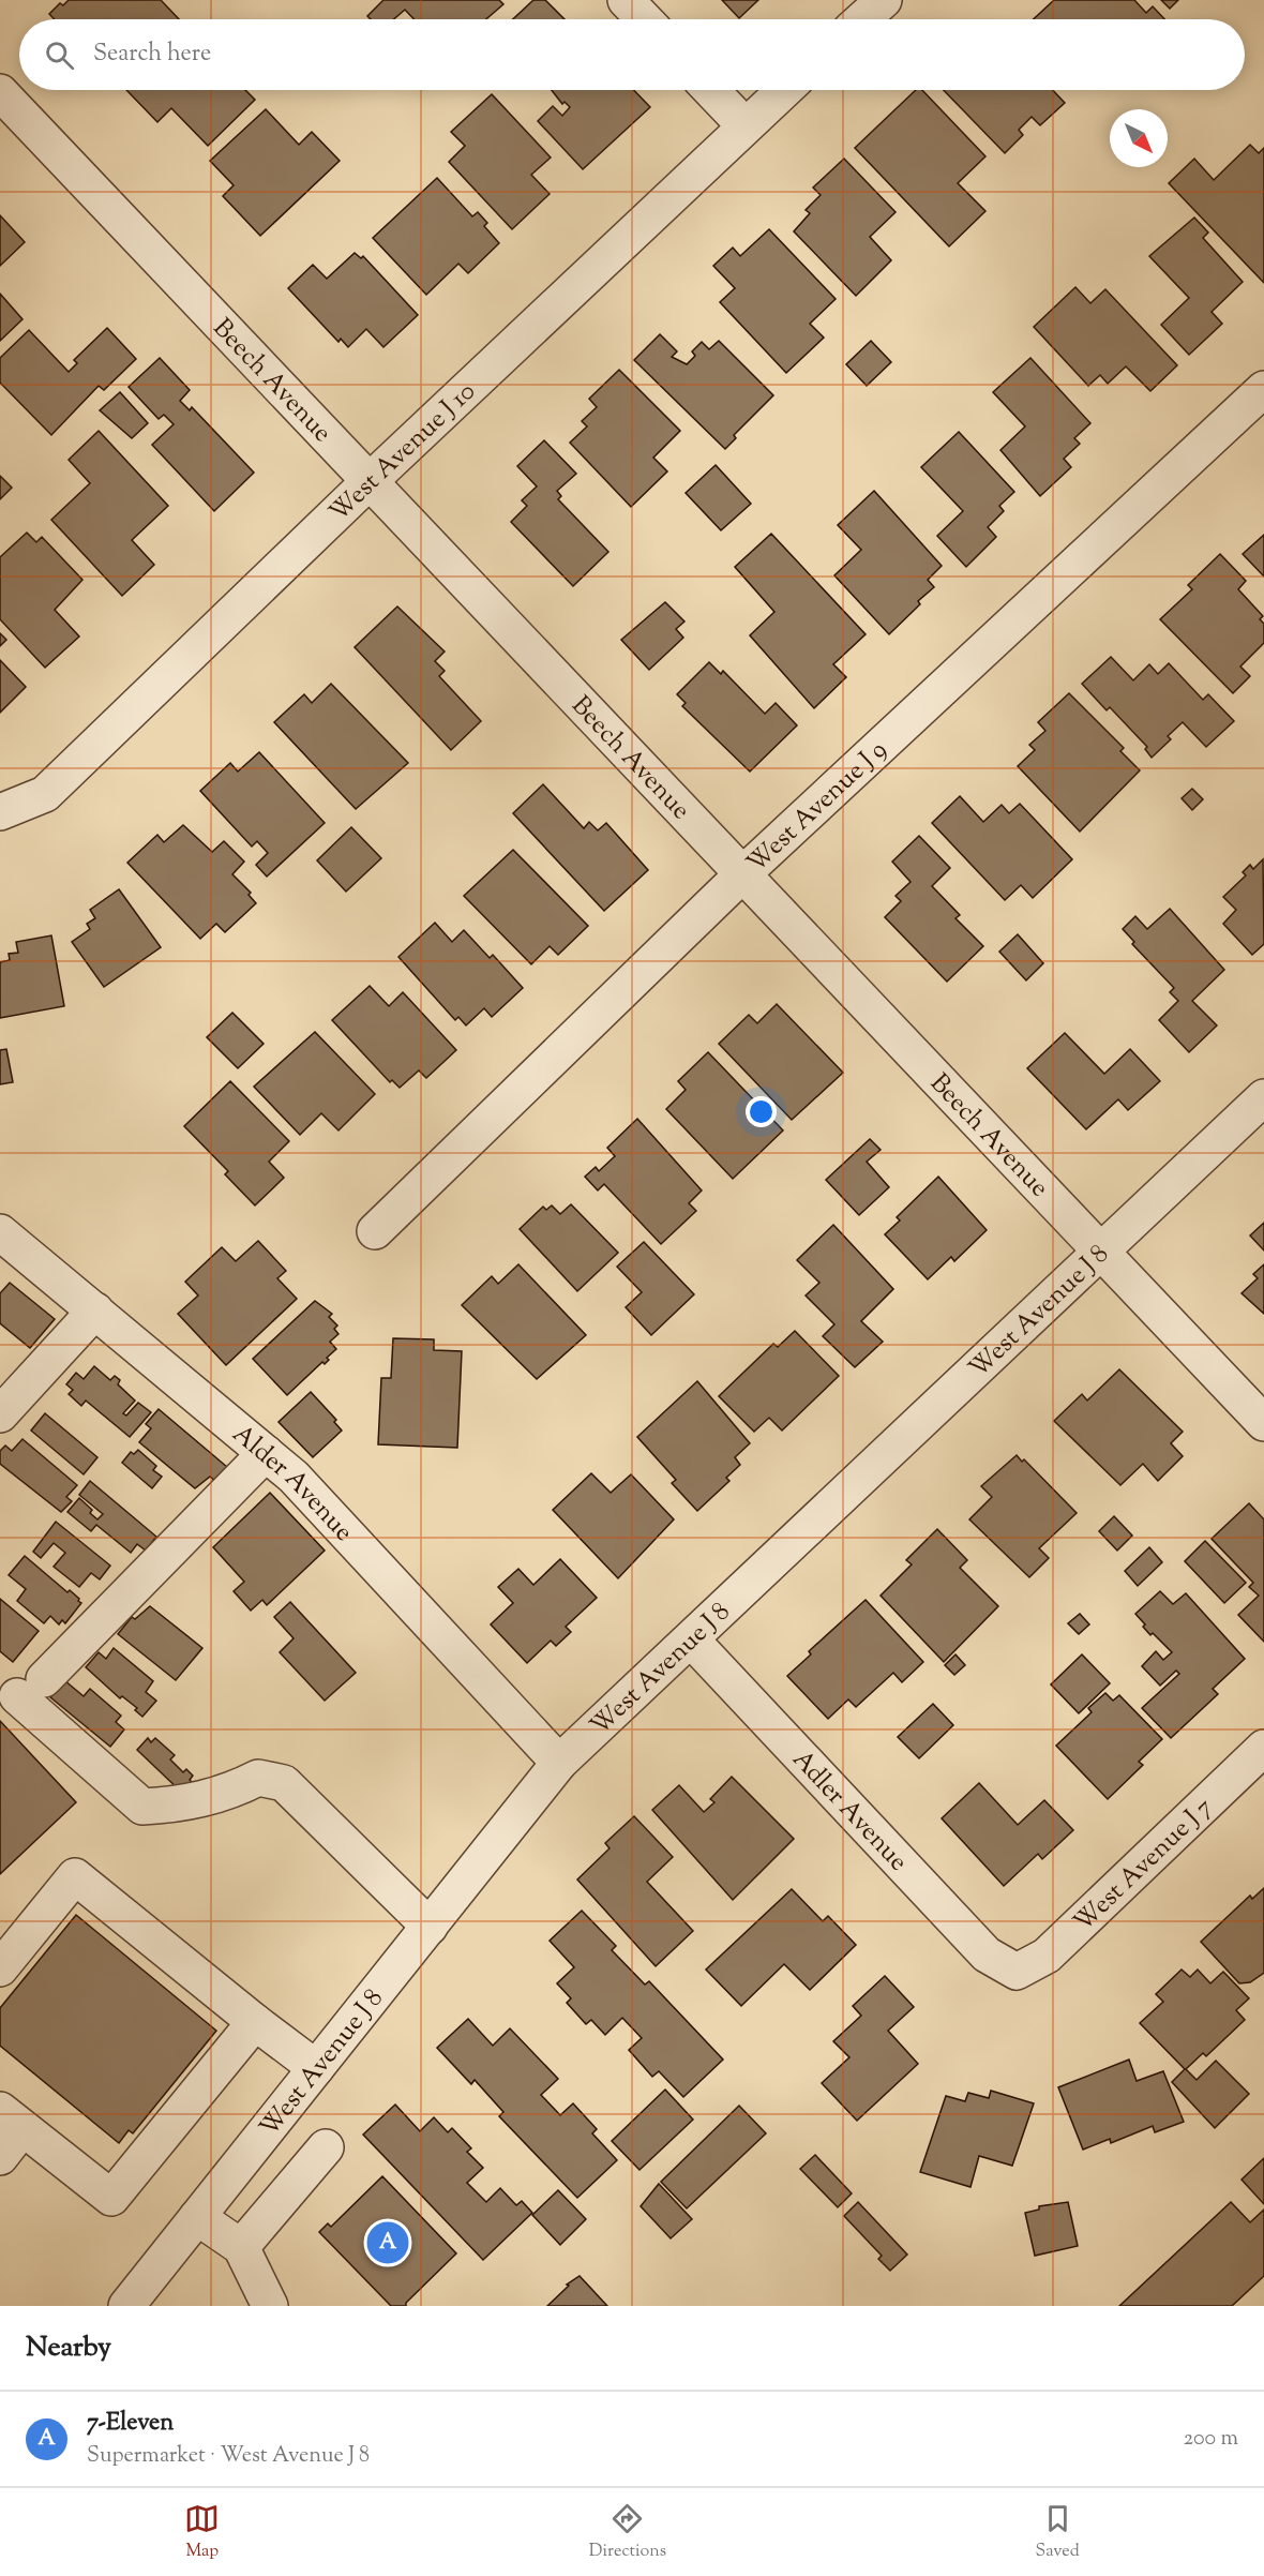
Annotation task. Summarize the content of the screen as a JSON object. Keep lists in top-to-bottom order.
{
  "streets": {
    "street": [
      "Beech Avenue",
      "West Avenue J 10",
      "West Avenue J 9",
      "West Avenue J 8",
      "Alder Avenue",
      "Adler Avenue",
      "West Avenue J 7"
    ]
  },
  "crossings": [
    ["Beech Avenue", "West Avenue J 10"],
    ["Beech Avenue", "West Avenue J 9"],
    ["Beech Avenue", "West Avenue J 8"],
    ["West Avenue J 8", "Alder Avenue"],
    ["West Avenue J 8", "Adler Avenue"],
    ["Adler Avenue", "West Avenue J 7"]
  ],
  "north": "bottom right",
  "page": {
    "search": "Search here",
    "pins": "A",
    "heading": "Nearby",
    "list": [
      {
        "mark": "A",
        "name": "7-Eleven",
        "note": "Supermarket · West Avenue J 8",
        "value": "200 m"
      }
    ],
    "nav": ["Map", "Directions", "Saved"]
  }
}
